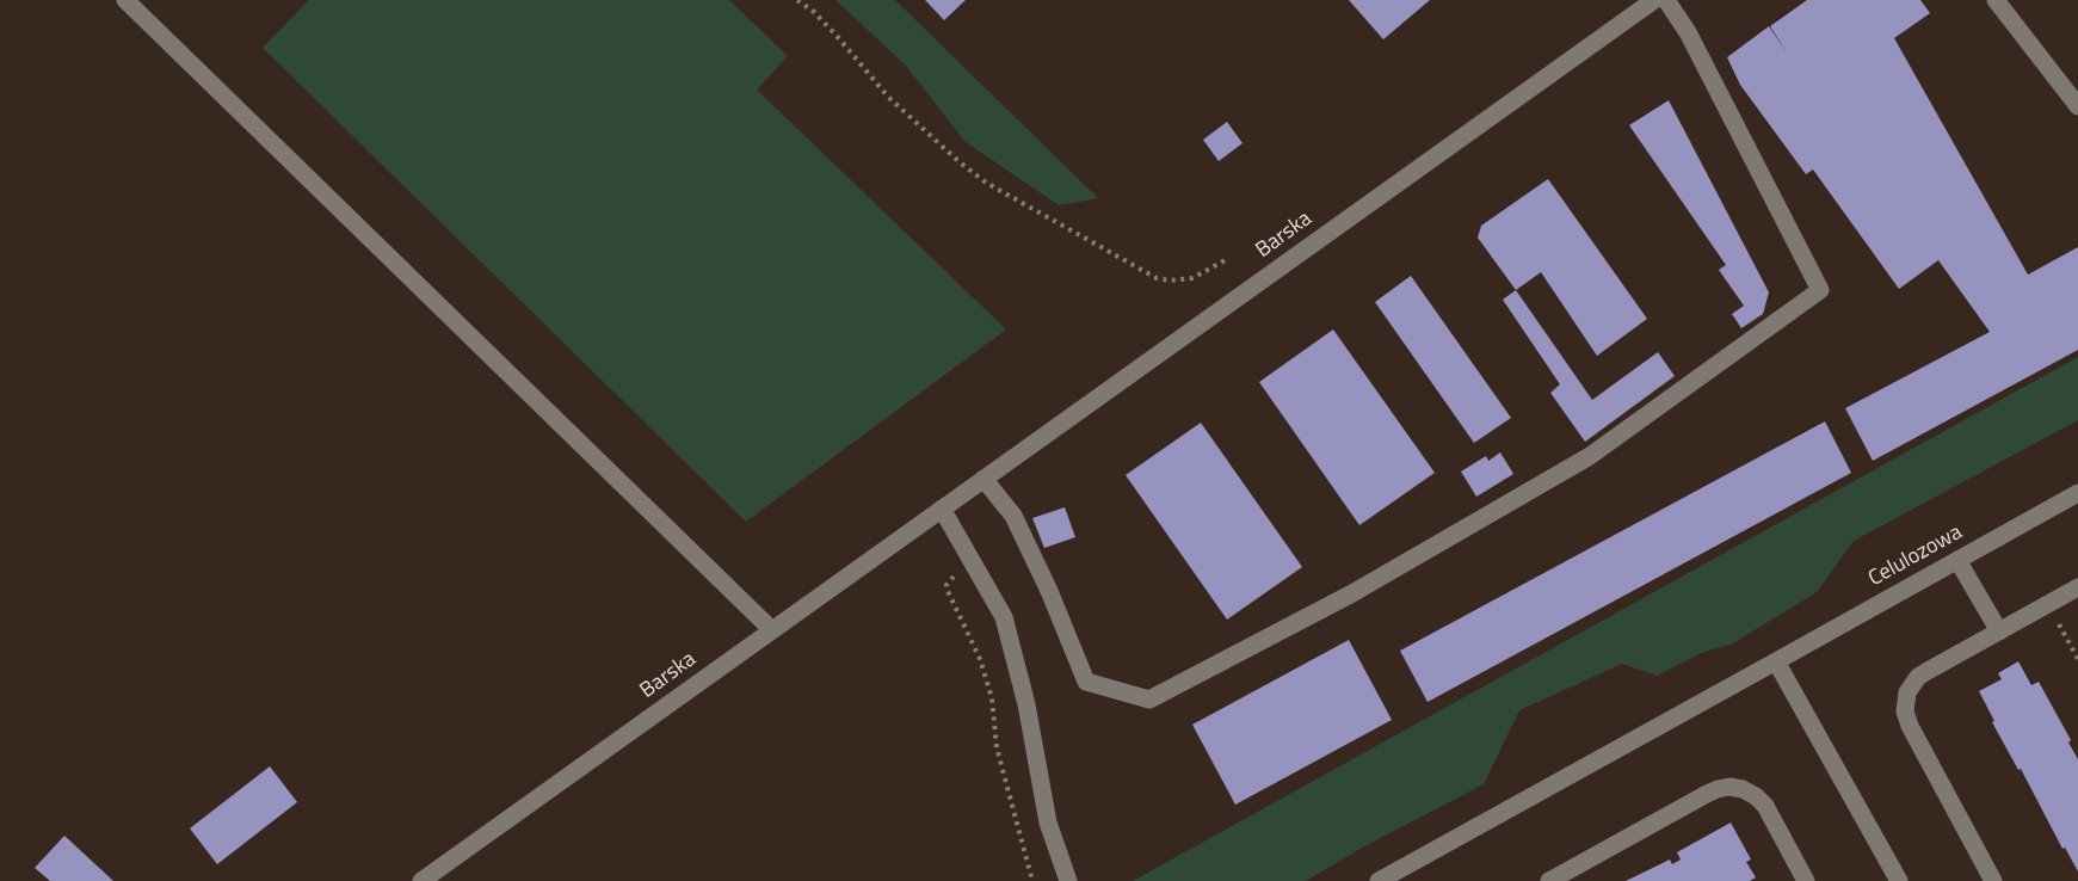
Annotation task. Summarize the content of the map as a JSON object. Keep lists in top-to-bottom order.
{
  "streets": {
    "street": ["Barska", "Celulozowa"]
  }
}
